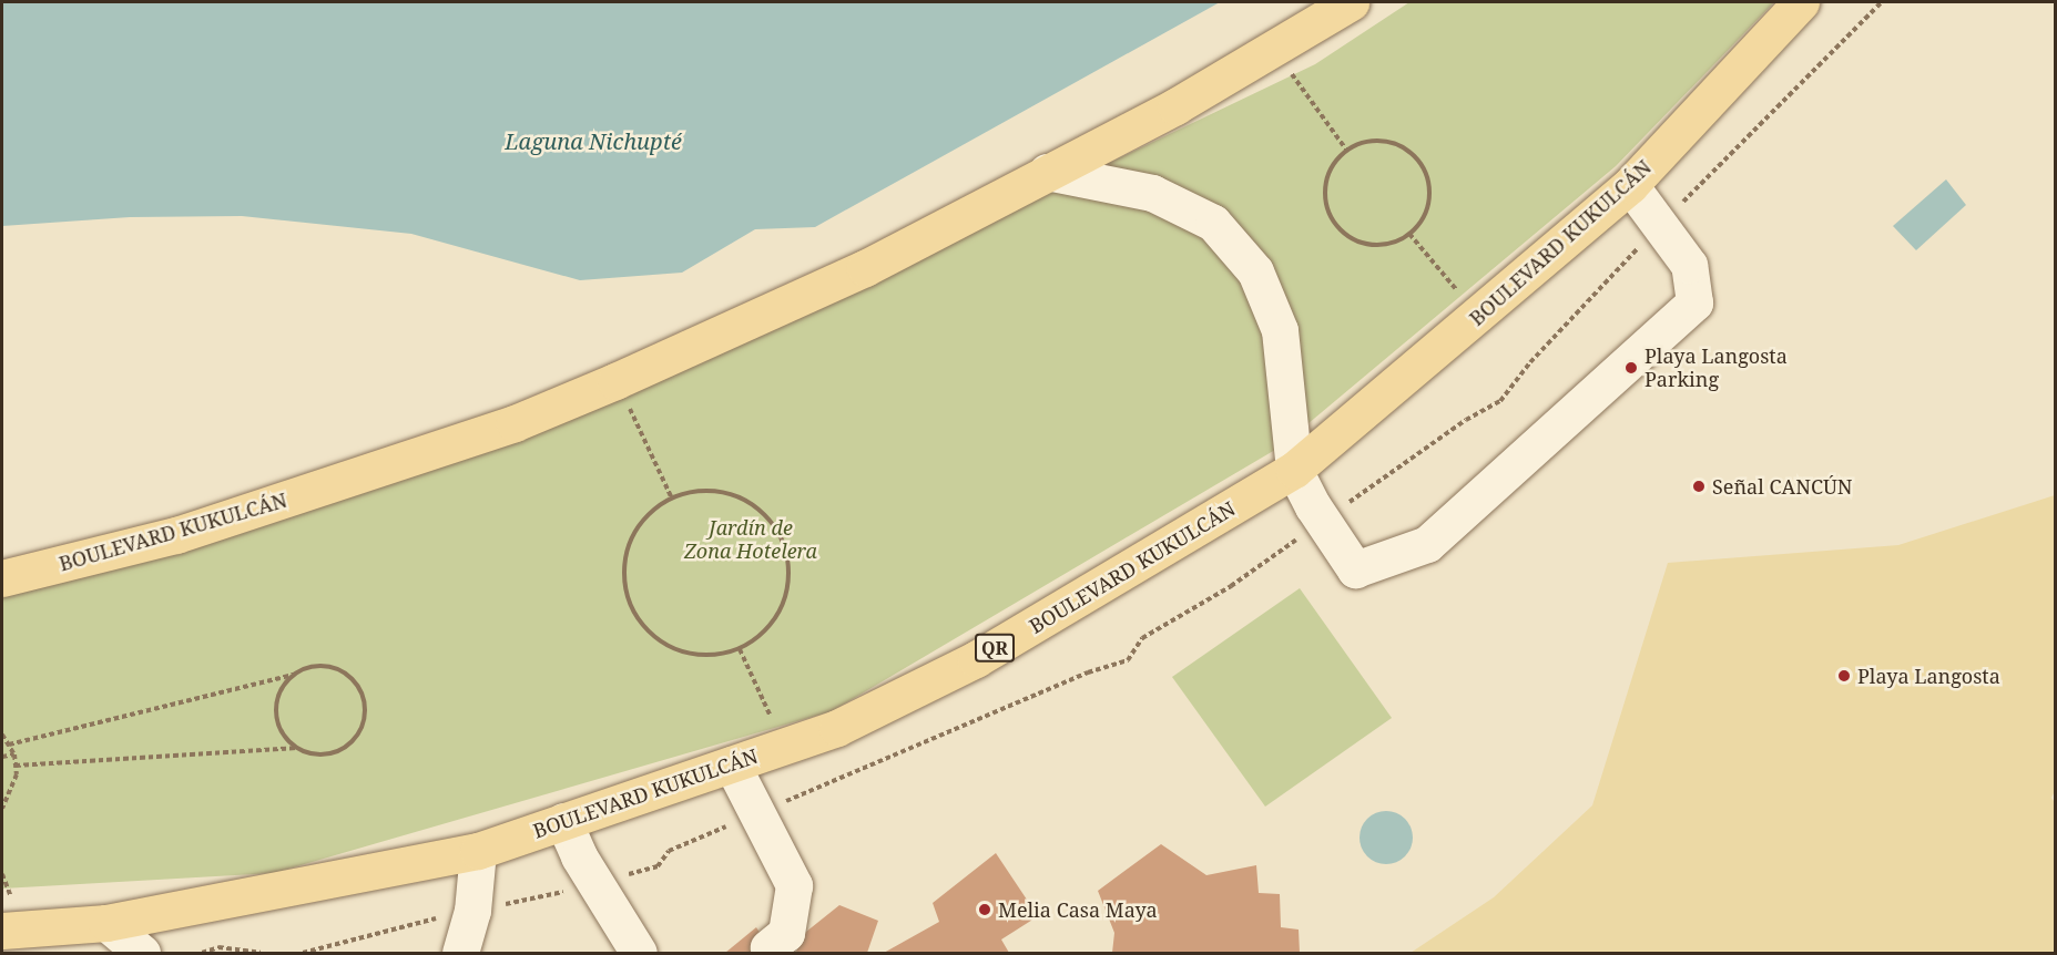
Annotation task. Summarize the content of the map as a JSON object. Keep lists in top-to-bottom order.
{
  "streets": {
    "main road": ["BOULEVARD KUKULCÁN", "QR"]
  },
  "water": ["Laguna Nichupté"],
  "parks": ["Jardín de Zona Hotelera"],
  "places": [
    "Playa Langosta Parking",
    "Señal CANCÚN",
    "Playa Langosta",
    "Melia Casa Maya"
  ]
}
